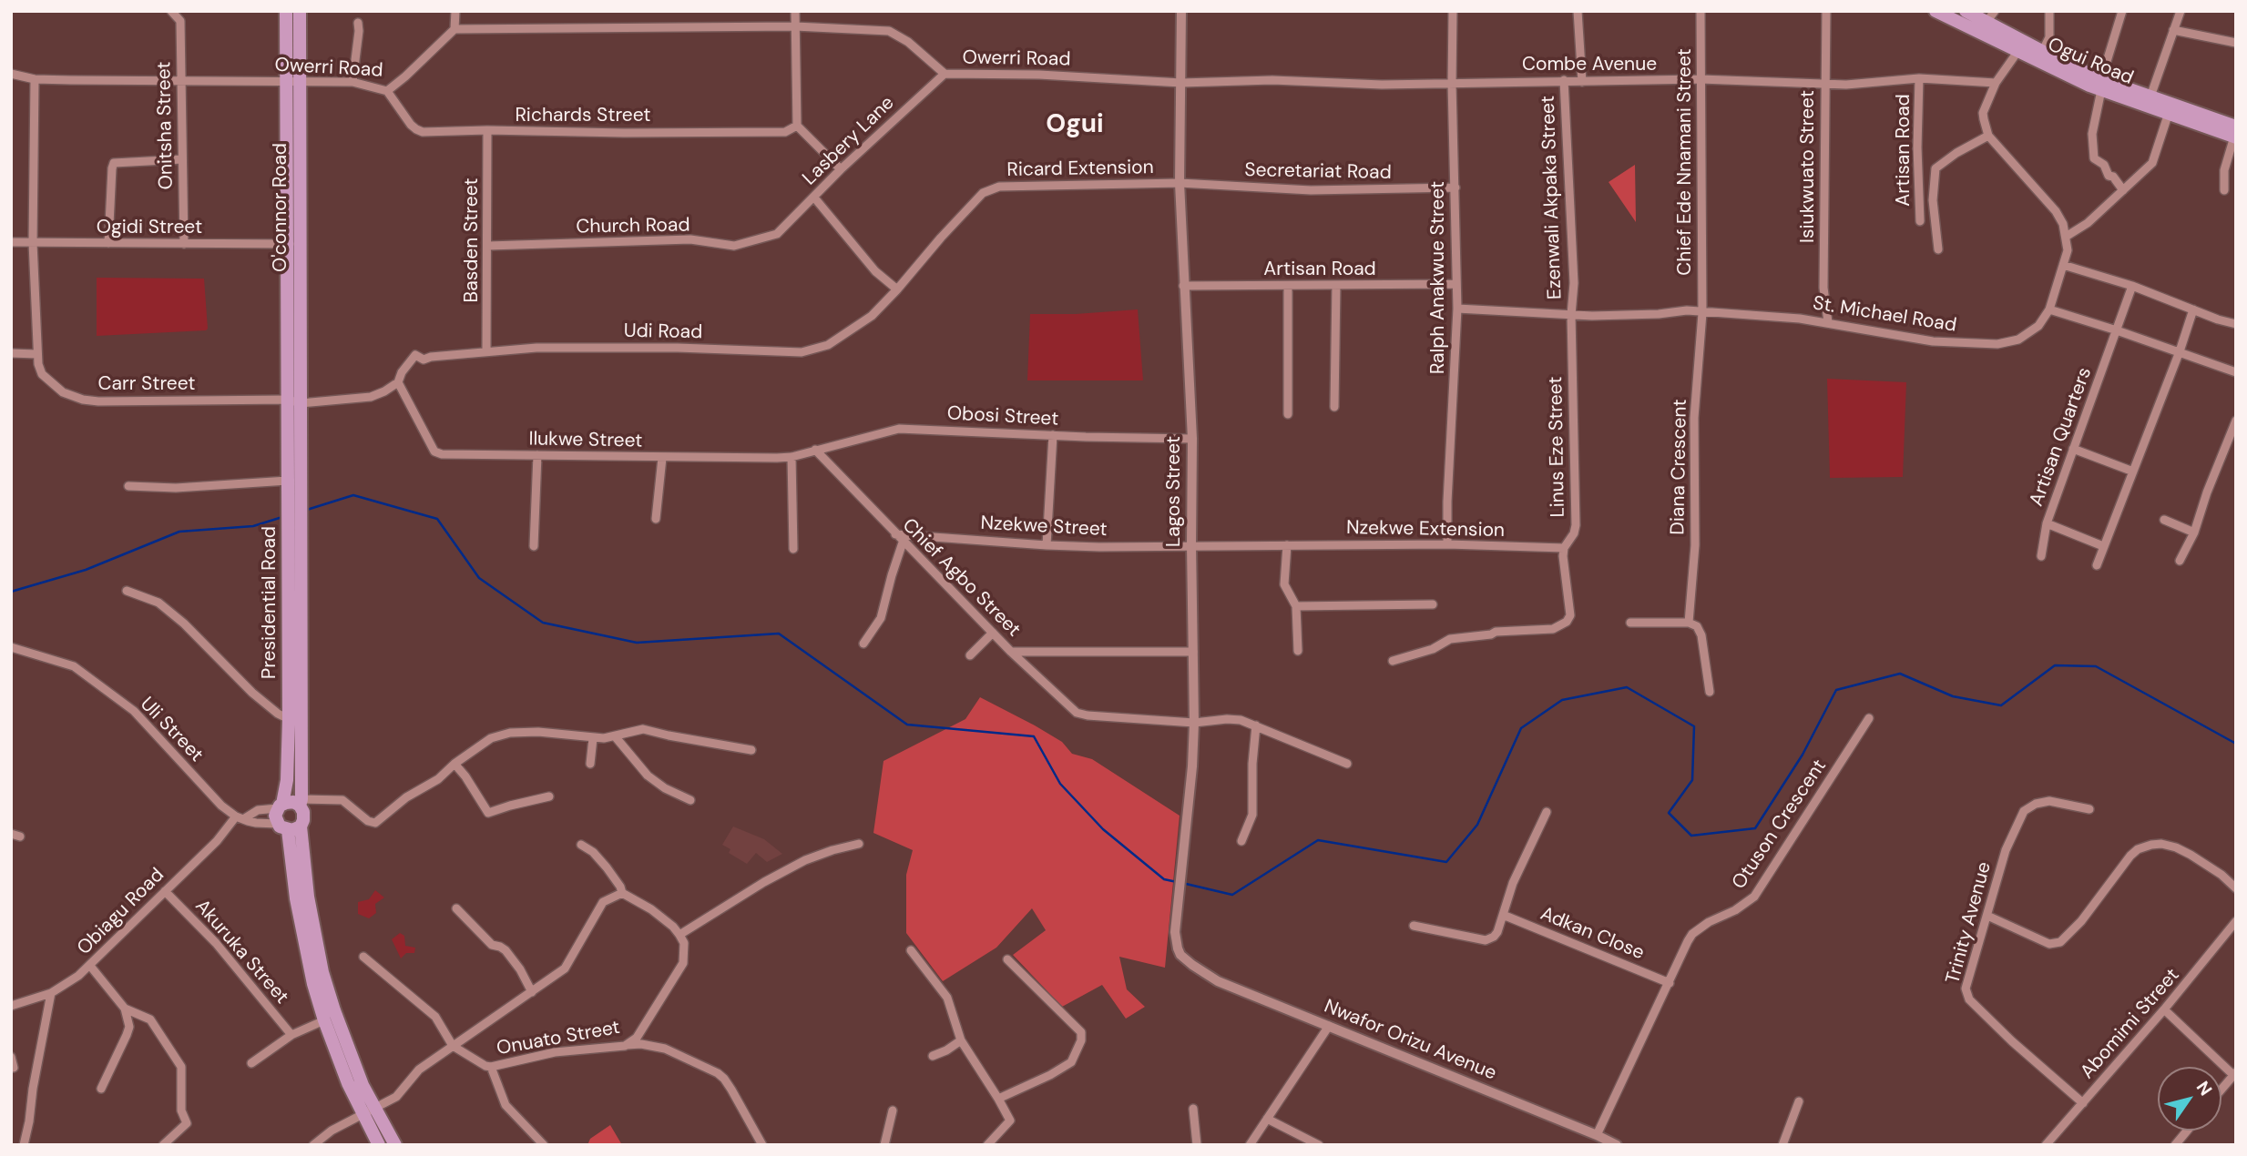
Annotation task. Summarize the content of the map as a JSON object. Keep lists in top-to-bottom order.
{
  "streets": {
    "main road": ["Ogui Road", "O'connor Road", "Presidential Road"],
    "street": [
      "Owerri Road",
      "Combe Avenue",
      "Richards Street",
      "Onitsha Street",
      "Lasbery Lane",
      "Artisan Road",
      "Chief Ede Nnamani Street",
      "Isiukwuato Street",
      "Ricard Extension",
      "Secretariat Road",
      "Ezenwali Akpaka Street",
      "Church Road",
      "Ogidi Street",
      "Basden Street",
      "Ralph Anakwue Street",
      "St. Michael Road",
      "Udi Road",
      "Carr Street",
      "Obosi Street",
      "Artisan Quarters",
      "Ilukwe Street",
      "Linus Eze Street",
      "Diana Crescent",
      "Lagos Street",
      "Nzekwe Street",
      "Nzekwe Extension",
      "Chief Agbo Street",
      "Uli Street",
      "Otuson Crescent",
      "Obiagu Road",
      "Trinity Avenue",
      "Adkan Close",
      "Akuruka Street",
      "Abomimi Street",
      "Onuato Street",
      "Nwafor Orizu Avenue"
    ]
  },
  "crossings": [
    ["Owerri Road", "Combe Avenue"],
    ["Owerri Road", "Richards Street"],
    ["Owerri Road", "Onitsha Street"],
    ["Owerri Road", "Lasbery Lane"],
    ["Owerri Road", "O'connor Road"],
    ["Owerri Road", "Carr Street"],
    ["Owerri Road", "Lagos Street"],
    ["Combe Avenue", "Artisan Road"],
    ["Combe Avenue", "Chief Ede Nnamani Street"],
    ["Combe Avenue", "Isiukwuato Street"],
    ["Combe Avenue", "Ezenwali Akpaka Street"],
    ["Combe Avenue", "Ralph Anakwue Street"],
    ["Combe Avenue", "Lagos Street"],
    ["Richards Street", "Basden Street"],
    ["Onitsha Street", "Ogidi Street"],
    ["Lasbery Lane", "Church Road"],
    ["Artisan Road", "Ralph Anakwue Street"],
    ["Artisan Road", "Lagos Street"],
    ["Chief Ede Nnamani Street", "St. Michael Road"],
    ["Chief Ede Nnamani Street", "Diana Crescent"],
    ["Isiukwuato Street", "St. Michael Road"],
    ["Ricard Extension", "Secretariat Road"],
    ["Ricard Extension", "Udi Road"],
    ["Ricard Extension", "Lagos Street"],
    ["Secretariat Road", "Ralph Anakwue Street"],
    ["Secretariat Road", "Lagos Street"],
    ["Ezenwali Akpaka Street", "St. Michael Road"],
    ["Ezenwali Akpaka Street", "Linus Eze Street"],
    ["O'connor Road", "Ogidi Street"],
    ["O'connor Road", "Carr Street"],
    ["O'connor Road", "Presidential Road"],
    ["Church Road", "Basden Street"],
    ["Ogidi Street", "Carr Street"],
    ["Basden Street", "Udi Road"],
    ["Ralph Anakwue Street", "St. Michael Road"],
    ["Ralph Anakwue Street", "Nzekwe Extension"],
    ["St. Michael Road", "Linus Eze Street"],
    ["St. Michael Road", "Diana Crescent"],
    ["Udi Road", "Ilukwe Street"],
    ["Carr Street", "Presidential Road"],
    ["Obosi Street", "Ilukwe Street"],
    ["Obosi Street", "Lagos Street"],
    ["Obosi Street", "Chief Agbo Street"],
    ["Ilukwe Street", "Chief Agbo Street"],
    ["Linus Eze Street", "Nzekwe Extension"],
    ["Lagos Street", "Nzekwe Street"],
    ["Lagos Street", "Nzekwe Extension"],
    ["Lagos Street", "Chief Agbo Street"],
    ["Lagos Street", "Nwafor Orizu Avenue"],
    ["Nzekwe Street", "Nzekwe Extension"],
    ["Nzekwe Street", "Chief Agbo Street"],
    ["Presidential Road", "Onuato Street"],
    ["Uli Street", "Obiagu Road"],
    ["Otuson Crescent", "Adkan Close"],
    ["Otuson Crescent", "Nwafor Orizu Avenue"],
    ["Obiagu Road", "Akuruka Street"],
    ["Trinity Avenue", "Abomimi Street"]
  ],
  "districts": ["Ogui"],
  "north": "top right"
}
